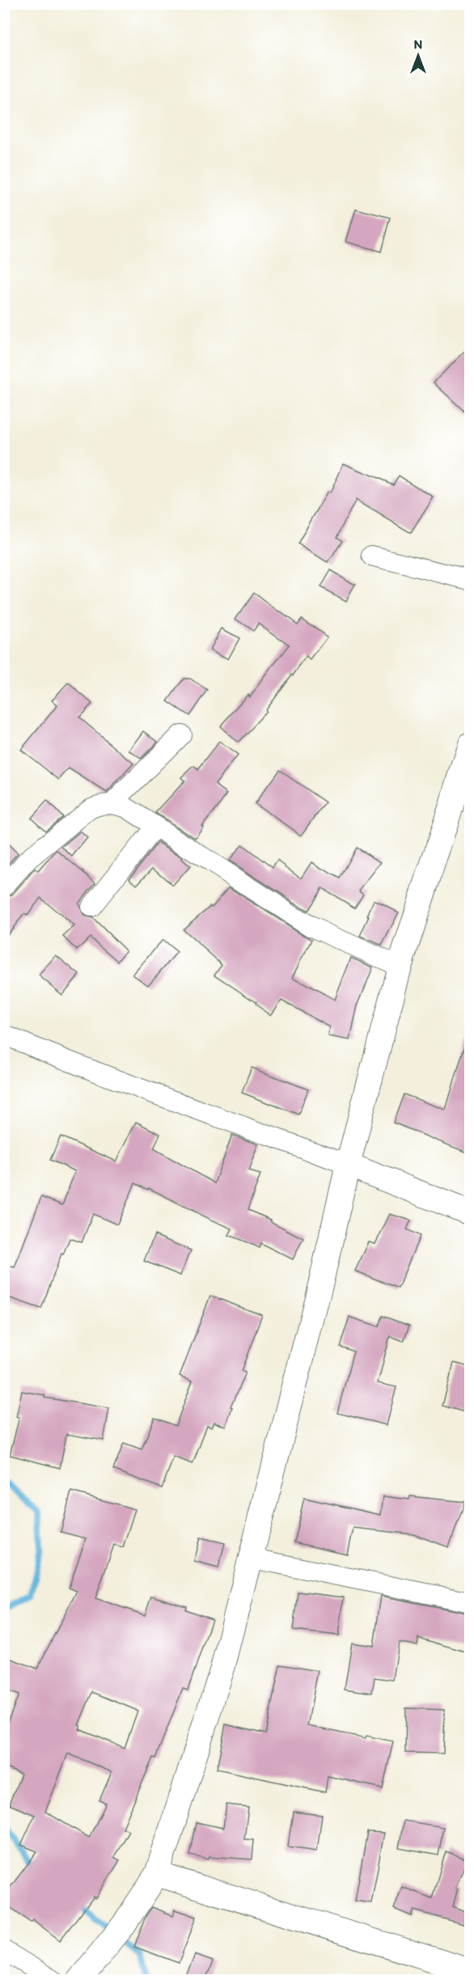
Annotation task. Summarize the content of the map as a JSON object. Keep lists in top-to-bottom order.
{
  "north": "top"
}
